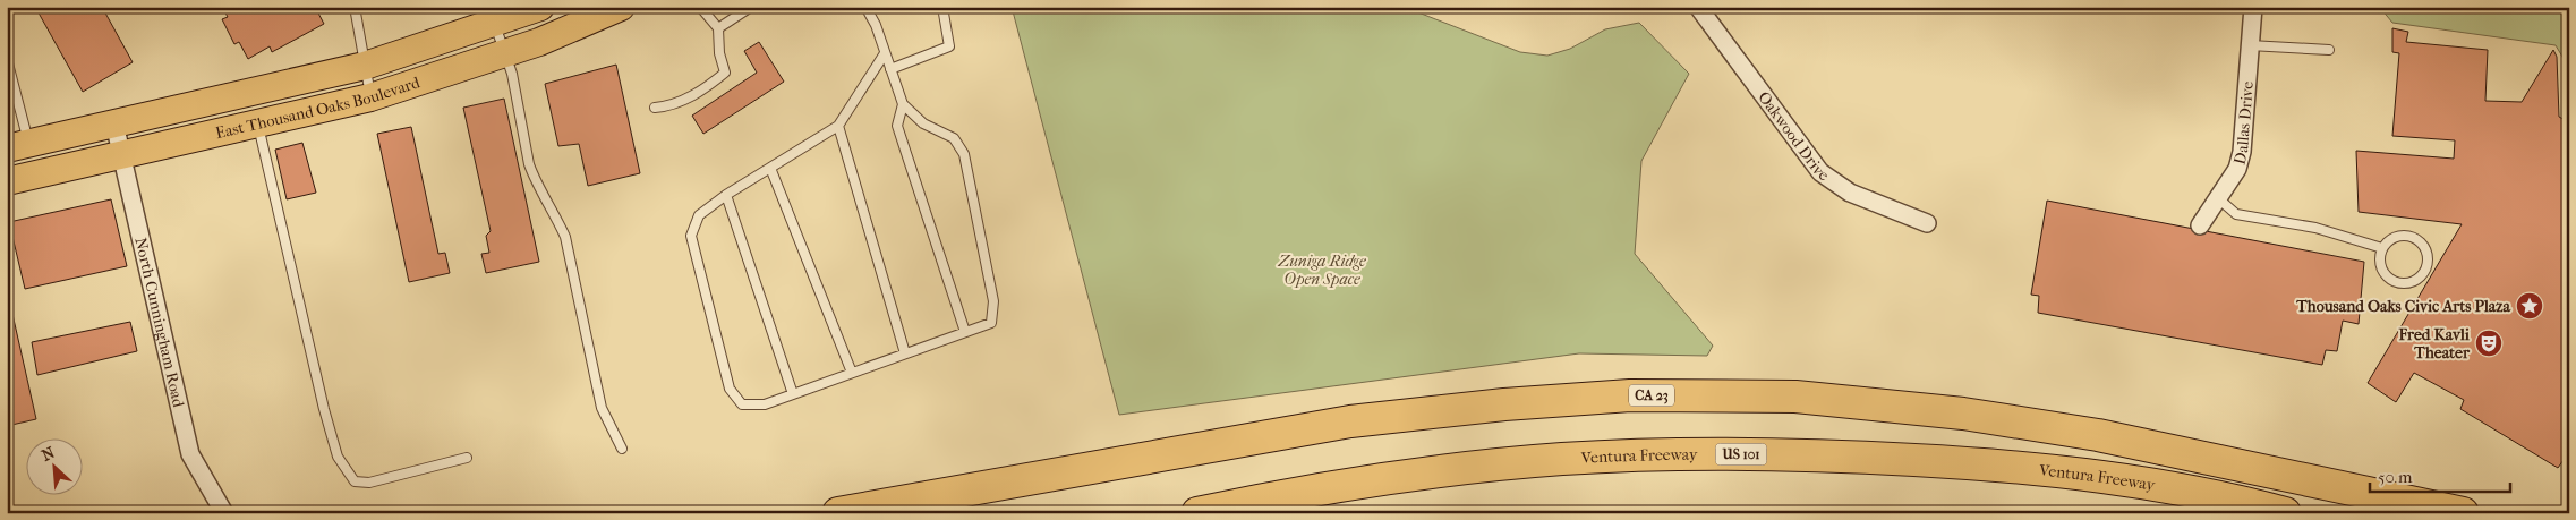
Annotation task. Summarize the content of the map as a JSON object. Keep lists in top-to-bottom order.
{
  "streets": {
    "highway": ["CA 23", "US 101", "Ventura Freeway"],
    "main road": ["East Thousand Oaks Boulevard"],
    "street": ["Dallas Drive", "Oakwood Drive", "North Cunningham Road"]
  },
  "crossings": [
    ["East Thousand Oaks Boulevard", "North Cunningham Road"]
  ],
  "parks": ["Zuniga Ridge Open Space"],
  "places": {
    "place": ["Thousand Oaks Civic Arts Plaza"],
    "theatre": ["Fred Kavli Theater"]
  },
  "scale_bar": "50 m",
  "north": "top left"
}
